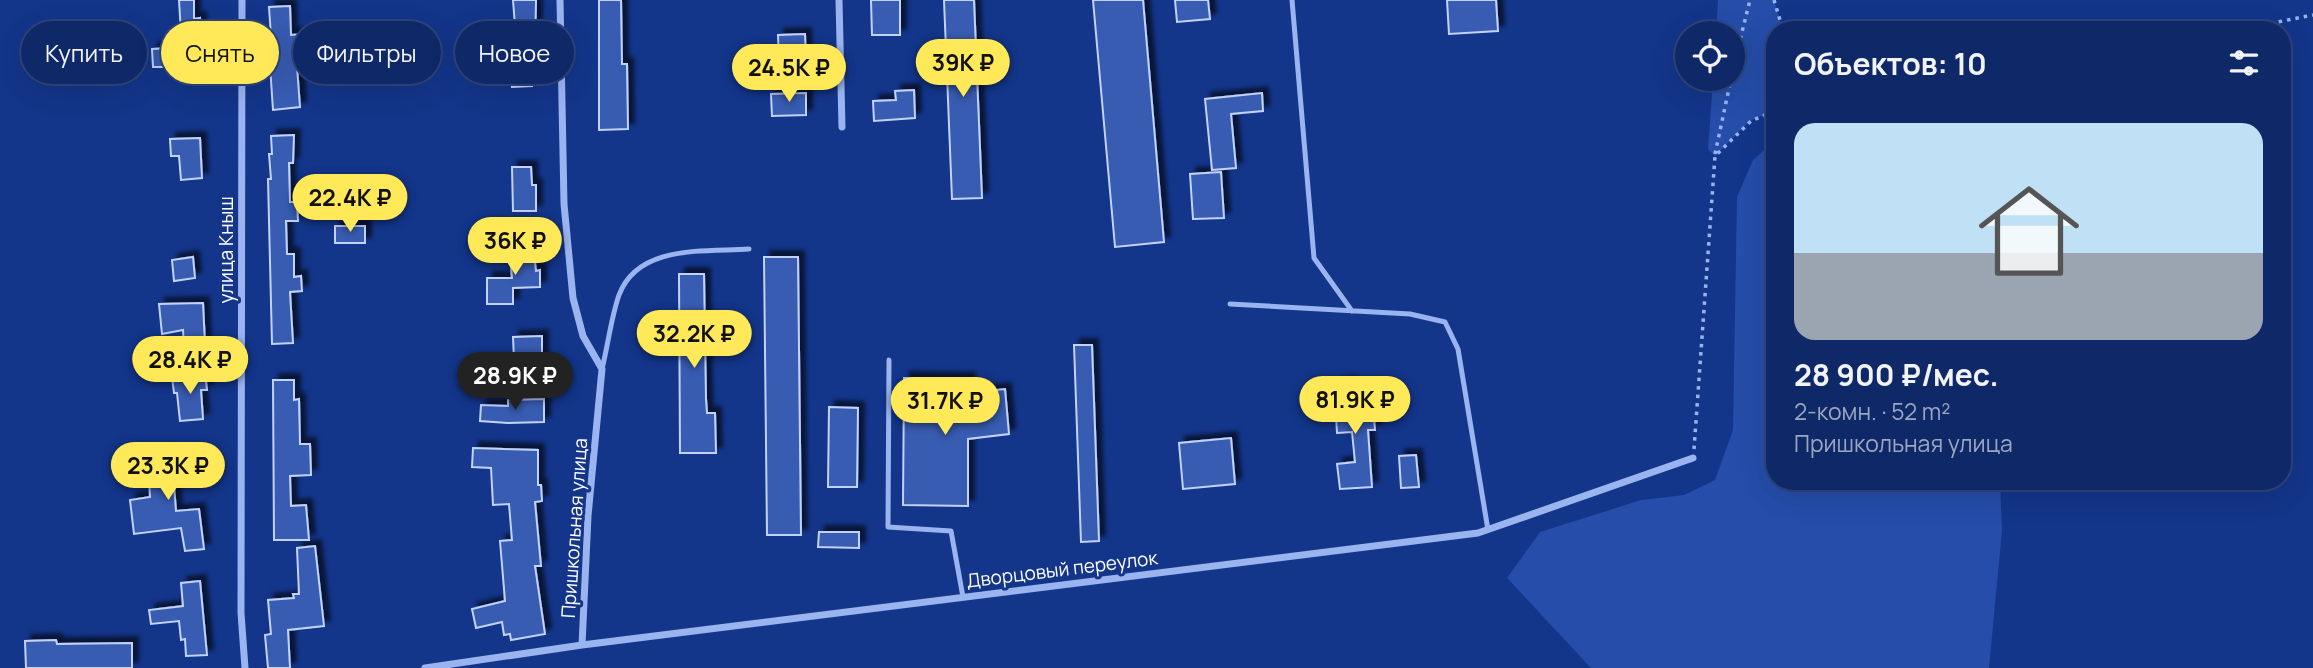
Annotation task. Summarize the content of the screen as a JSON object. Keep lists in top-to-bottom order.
{
  "streets": {
    "street": ["улица Кныш", "Пришкольная улица", "Дворцовый переулок"]
  },
  "crossings": [
    ["Пришкольная улица", "Дворцовый переулок"]
  ],
  "page": {
    "chip": [
      "Купить",
      "Снять",
      "Фильтры",
      "Новое"
    ],
    "heading": "Объектов: 10",
    "price": [
      "39K ₽",
      "24.5K ₽",
      "22.4K ₽",
      "36K ₽",
      "32.2K ₽",
      "28.4K ₽",
      "28.9K ₽",
      "81.9K ₽",
      "31.7K ₽",
      "23.3K ₽"
    ],
    "list": [
      {
        "name": "28 900 ₽/мес.",
        "note": "2-комн. · 52 m² · Пришкольная улица"
      }
    ]
  }
}
